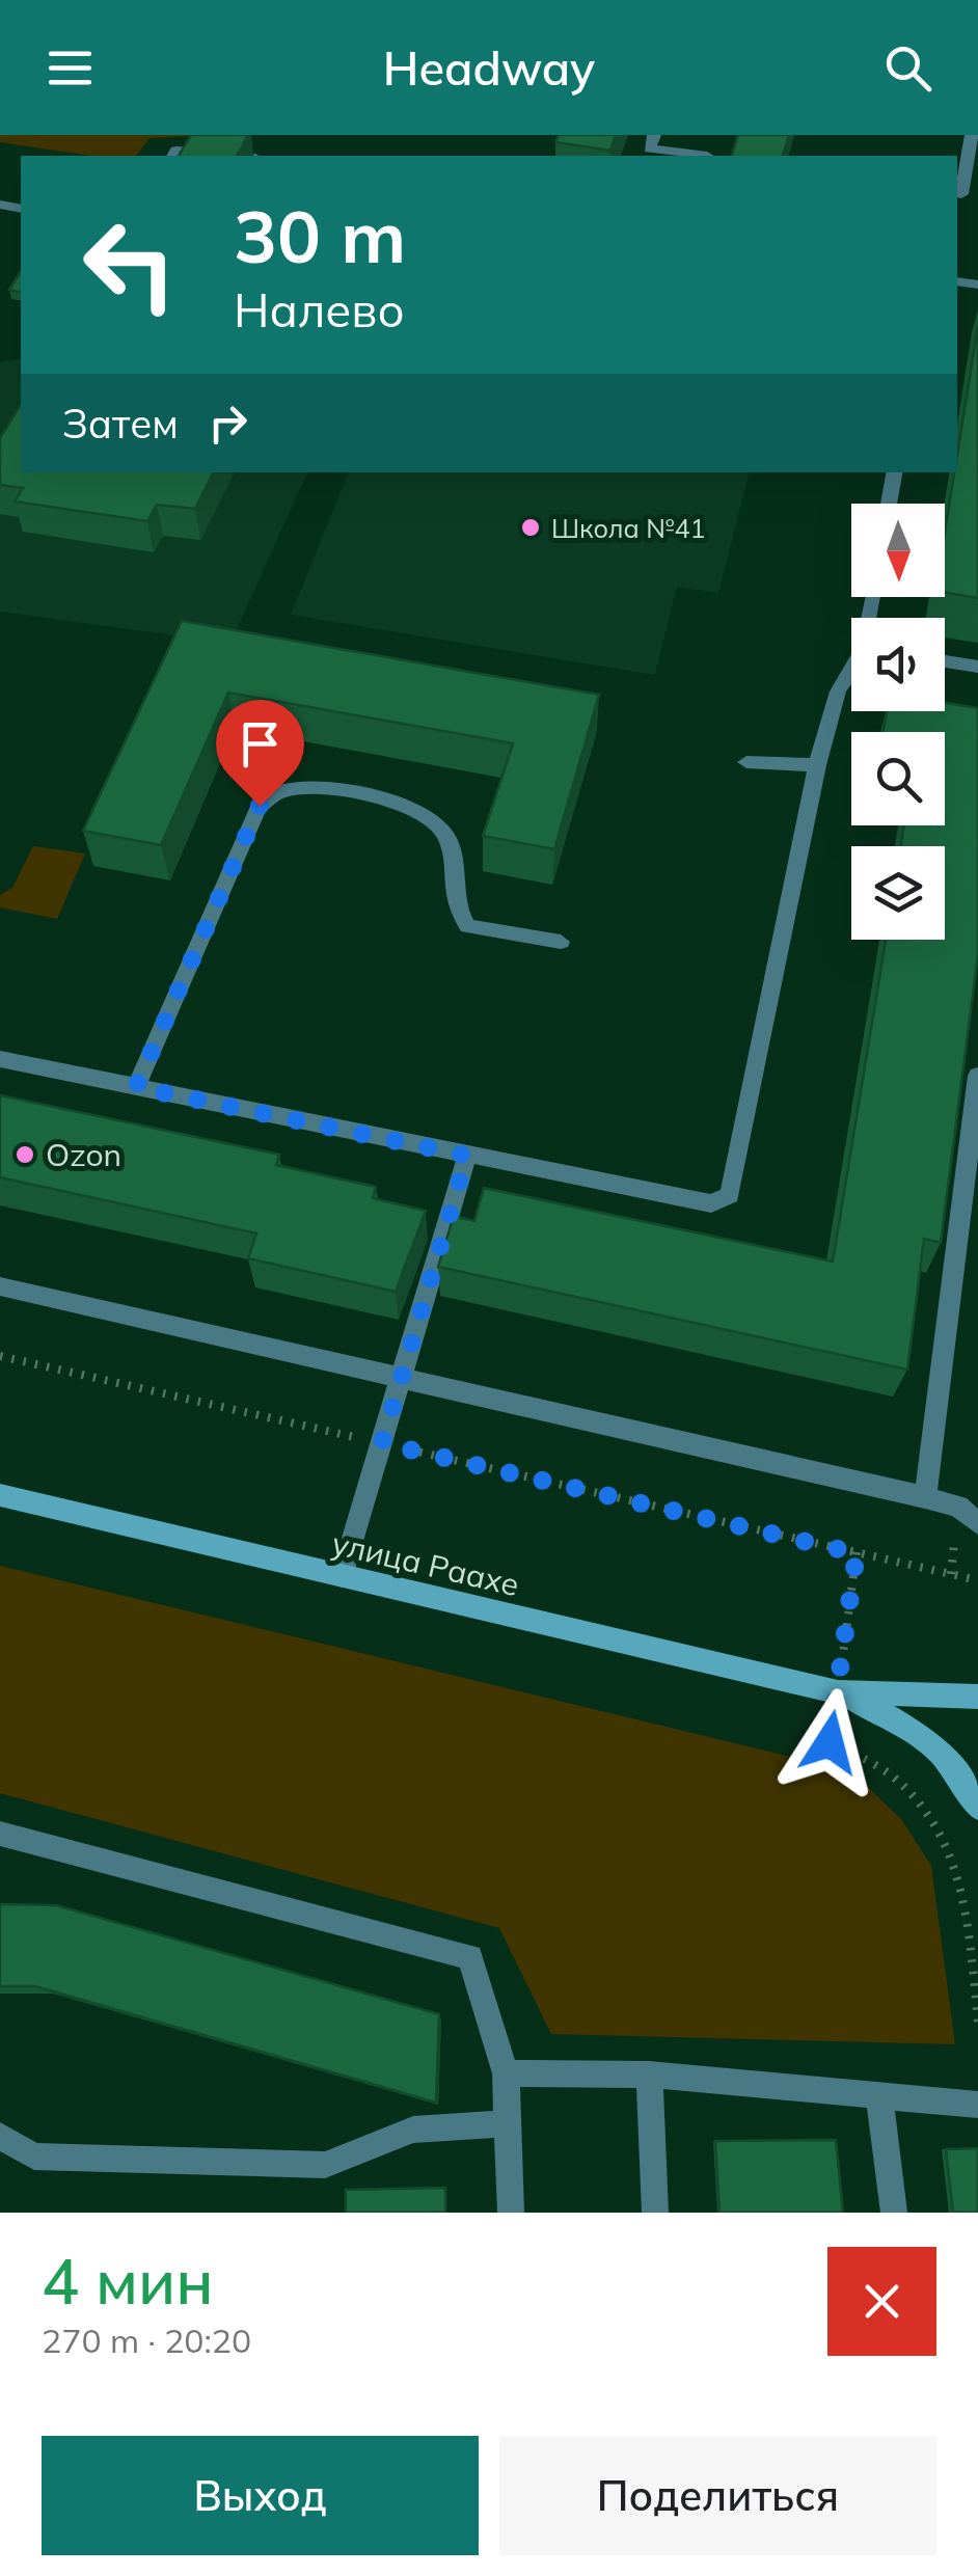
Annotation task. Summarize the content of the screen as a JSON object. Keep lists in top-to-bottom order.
{
  "streets": {
    "main road": ["улица Раахе"]
  },
  "places": ["Школа №41", "Ozon"],
  "north": "bottom",
  "page": {
    "header": "Headway",
    "turn": ["30 m", "Налево"],
    "then": "Затем",
    "heading": ["4 мин", "270 m · 20:20"],
    "buttons": ["Выход", "Поделиться"]
  }
}
